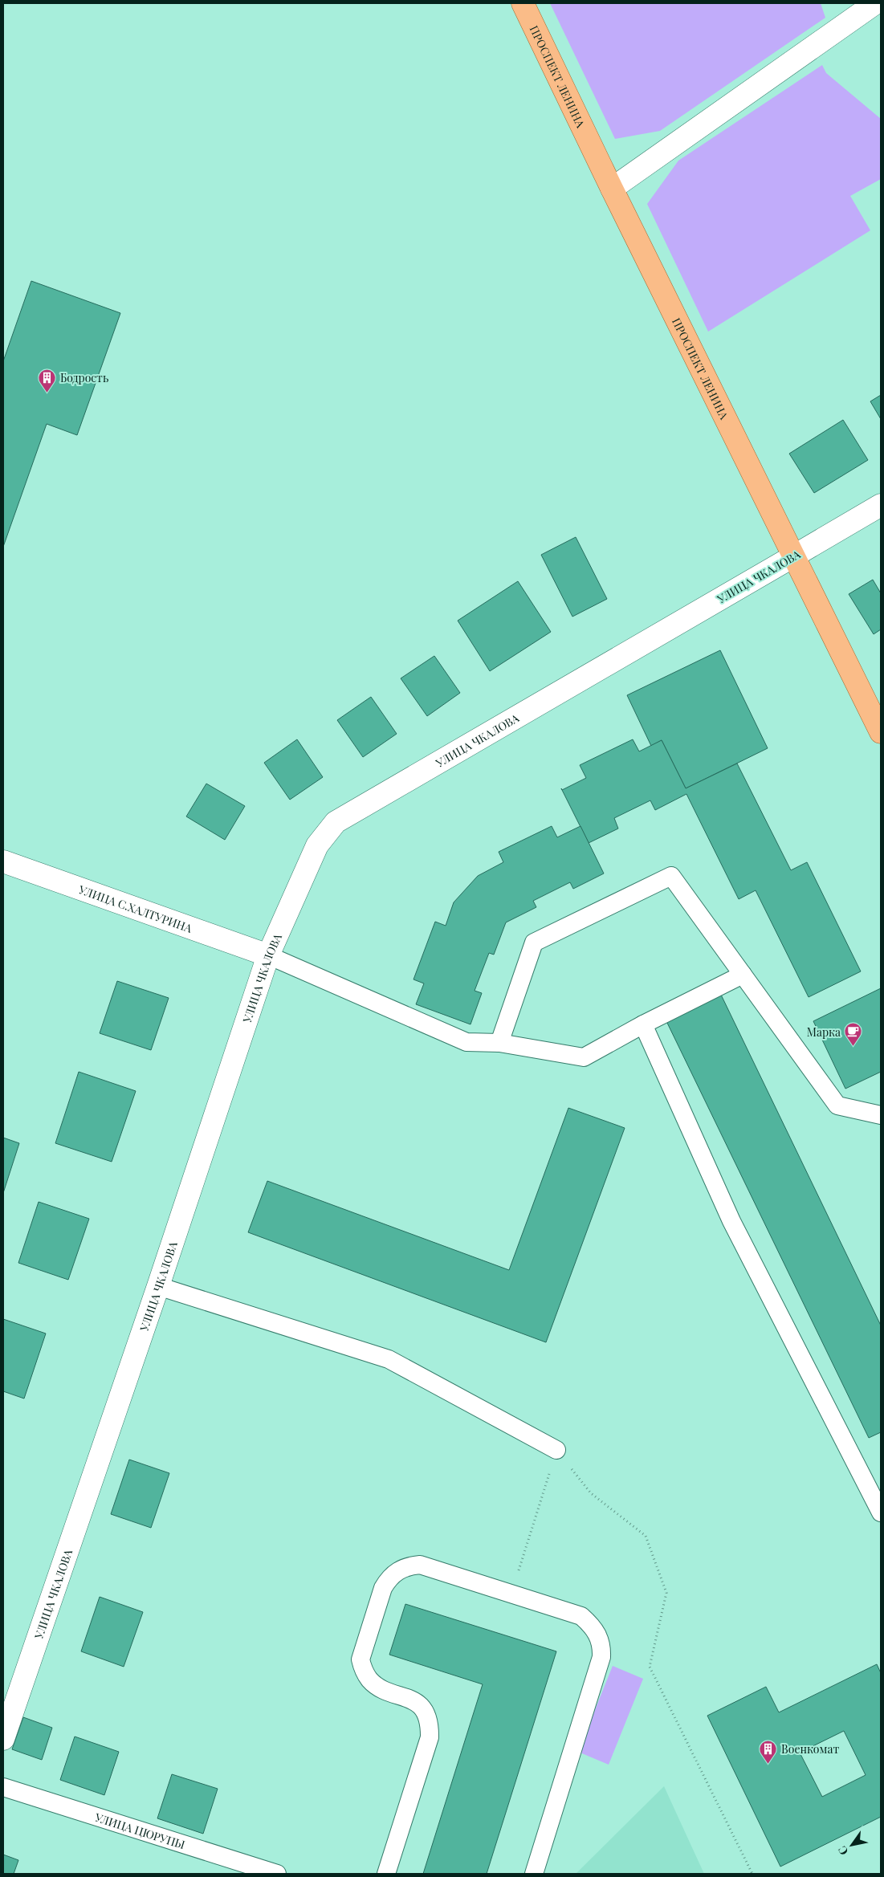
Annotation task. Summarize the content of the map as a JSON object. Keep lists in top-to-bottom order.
{
  "streets": {
    "main road": ["ПРОСПЕКТ ЛЕНИНА"],
    "street": ["УЛИЦА ЧКАЛОВА", "УЛИЦА С.ХАЛТУРИНА"],
    "lane": ["УЛИЦА ЦЮРУПЫ"]
  },
  "crossings": [
    ["ПРОСПЕКТ ЛЕНИНА", "УЛИЦА ЧКАЛОВА"],
    ["УЛИЦА ЧКАЛОВА", "УЛИЦА С.ХАЛТУРИНА"]
  ],
  "places": {
    "building": ["Бодрость", "Военкомат"],
    "cafe": ["Марка"]
  },
  "north": "bottom left"
}
